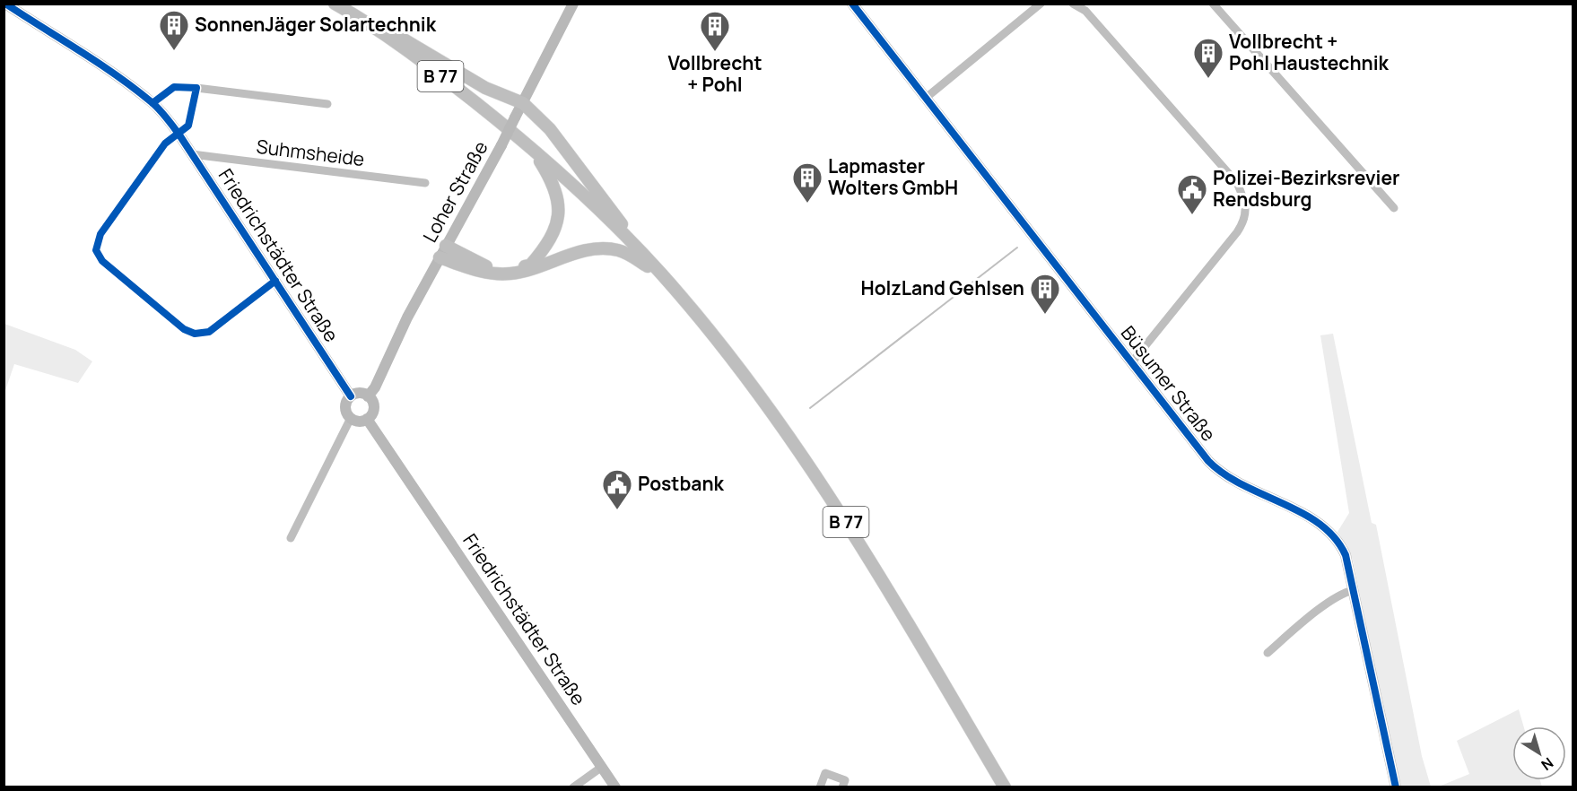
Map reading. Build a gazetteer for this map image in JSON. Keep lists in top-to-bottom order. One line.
{"streets":{"main road":["B 77"],"street":["Suhmsheide","Loher Straße","Friedrichstädter Straße","Büsumer Straße"]},"crossings":[["Suhmsheide","Friedrichstädter Straße"],["Loher Straße","Friedrichstädter Straße"]],"places":{"building":["SonnenJäger Solartechnik","Vollbrecht + Pohl","Vollbrecht + Pohl Haustechnik","Lapmaster Wolters GmbH","HolzLand Gehlsen"],"public building":["Polizei-Bezirksrevier Rendsburg","Postbank"]},"north":"bottom right"}
